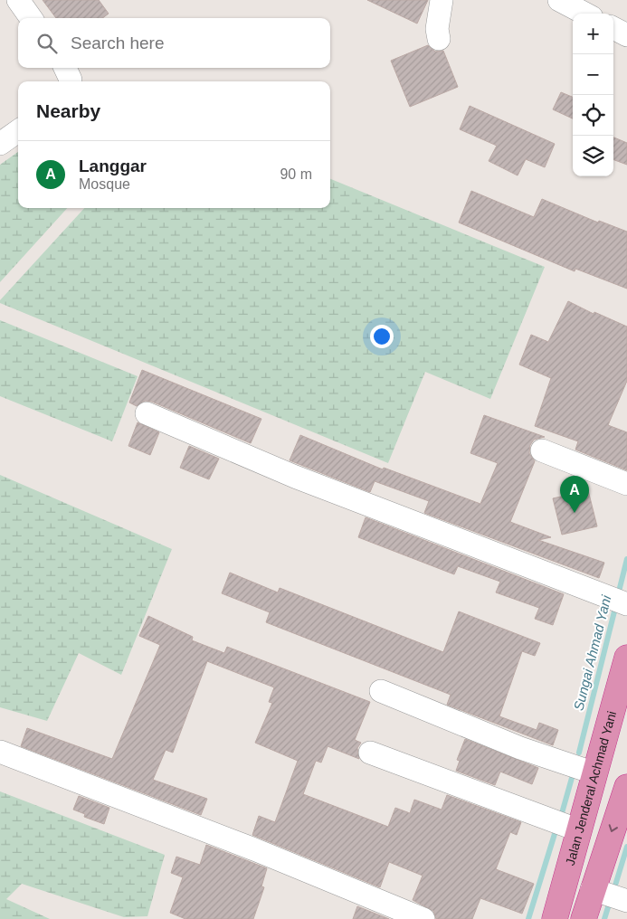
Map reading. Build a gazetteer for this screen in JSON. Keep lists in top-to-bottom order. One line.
{"streets":{"highway":["Jalan Jenderal Achmad Yani"]},"water":["Sungai Ahmad Yani"],"page":{"map_buttons":["+","−"],"search":"Search here","heading":"Nearby","list":[{"mark":"A","name":"Langgar","note":"Mosque","value":"90 m"}],"pins":"A"}}
